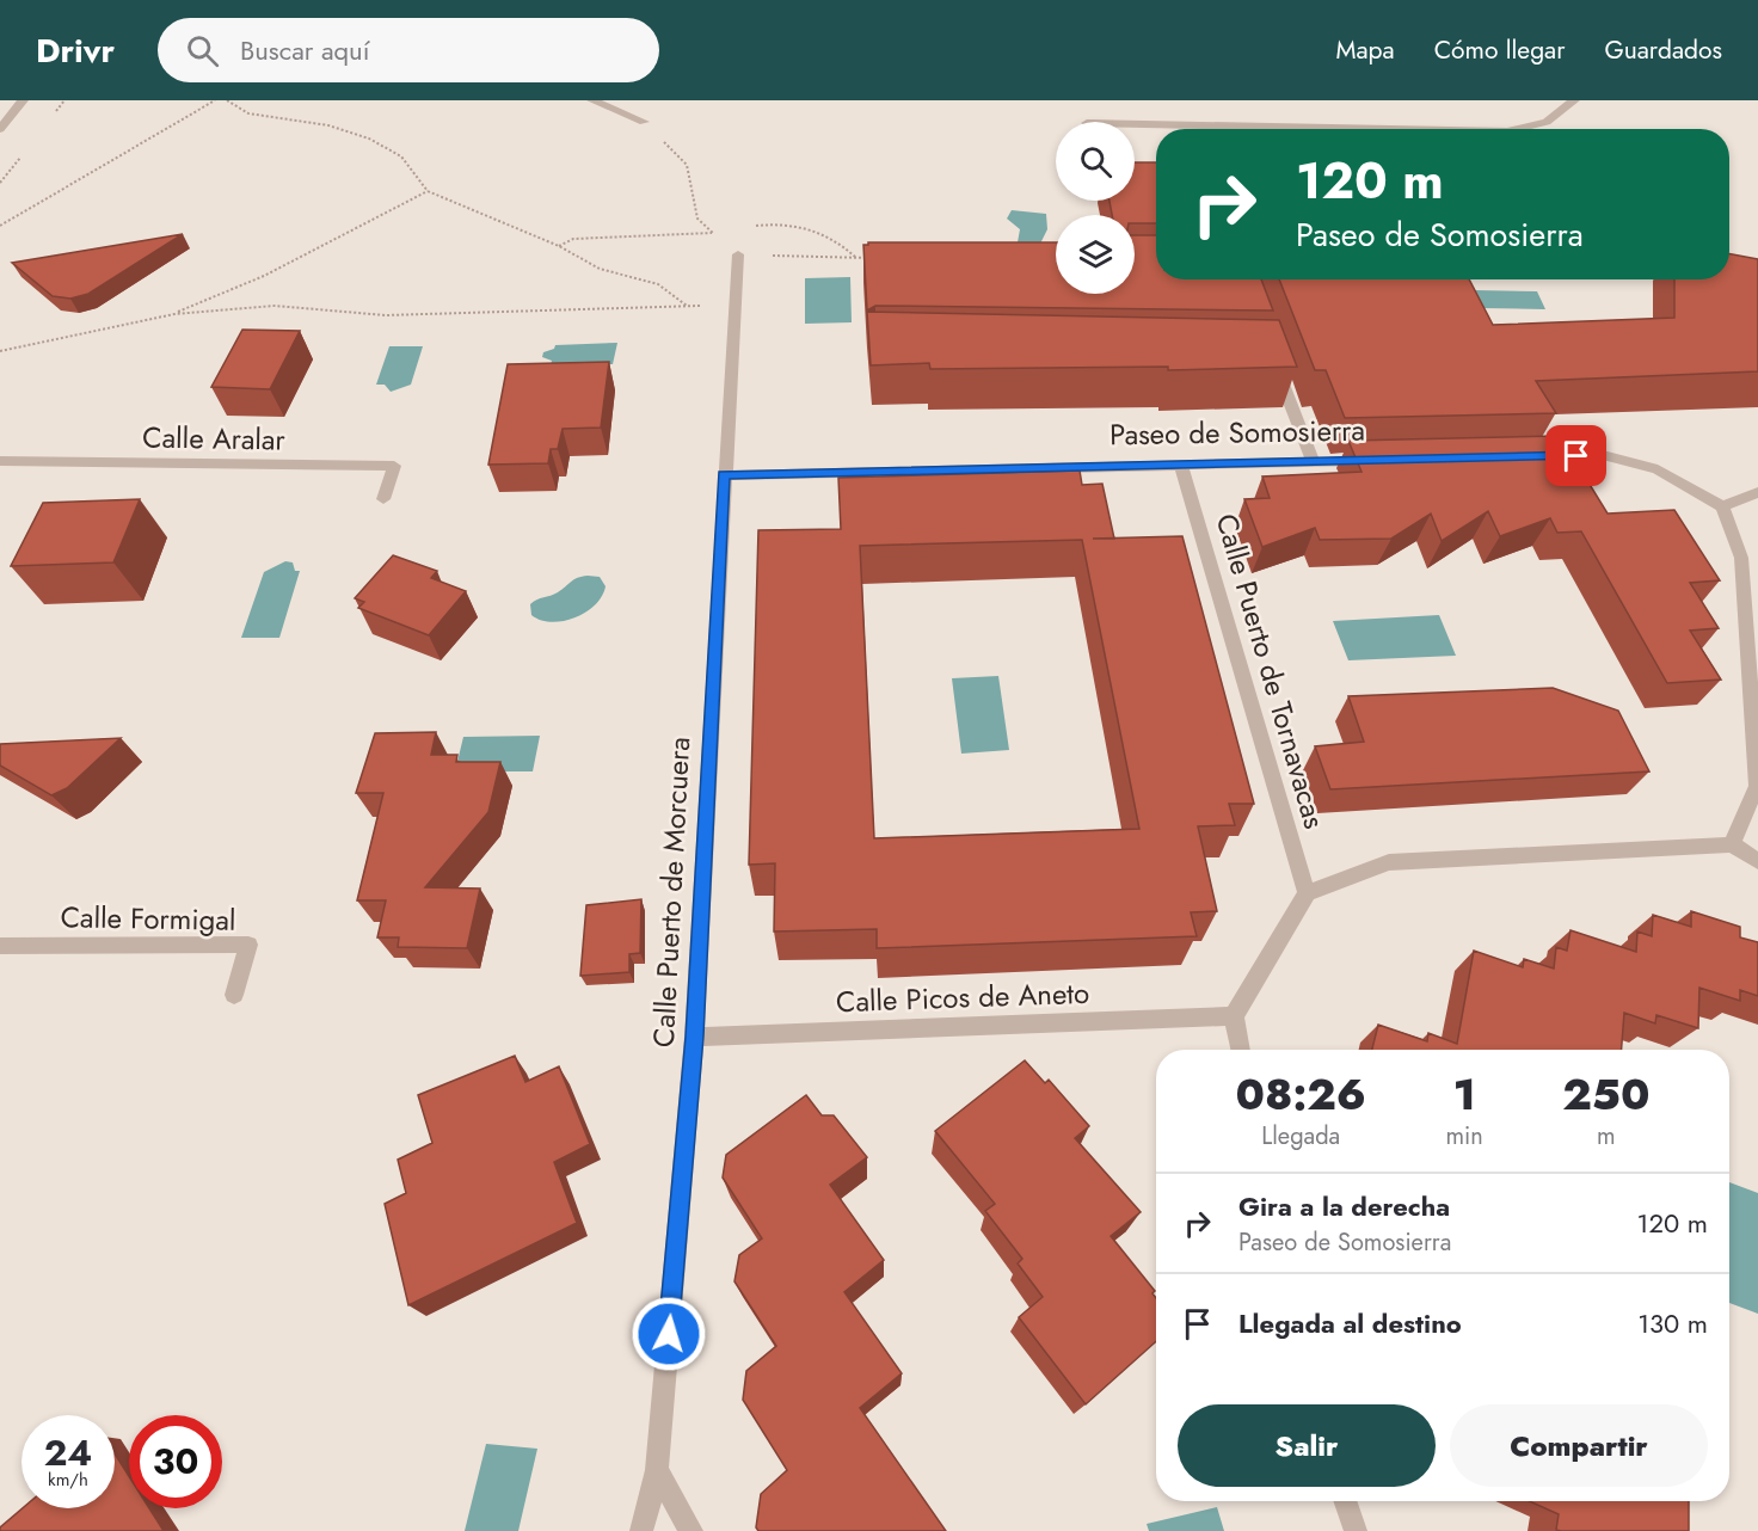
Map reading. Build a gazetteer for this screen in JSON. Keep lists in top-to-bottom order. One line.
{"streets":{"street":["Paseo de Somosierra","Calle Aralar","Calle Puerto de Tornavacas","Calle Puerto de Morcuera","Calle Formigal","Calle Picos de Aneto"]},"crossings":[["Paseo de Somosierra","Calle Puerto de Tornavacas"],["Paseo de Somosierra","Calle Puerto de Morcuera"],["Calle Puerto de Morcuera","Calle Picos de Aneto"]],"page":{"header":"Drivr","search":"Buscar aquí","nav":["Mapa","Cómo llegar","Guardados"],"turn":["120 m","Paseo de Somosierra"],"eta":["08:26","Llegada","1","min","250","m"],"list":[{"name":"Gira a la derecha","note":"Paseo de Somosierra","value":"120 m"},{"name":"Llegada al destino","value":"130 m"}],"buttons":["Salir","Compartir"],"speed":"24 km/h","limit":"30"}}
